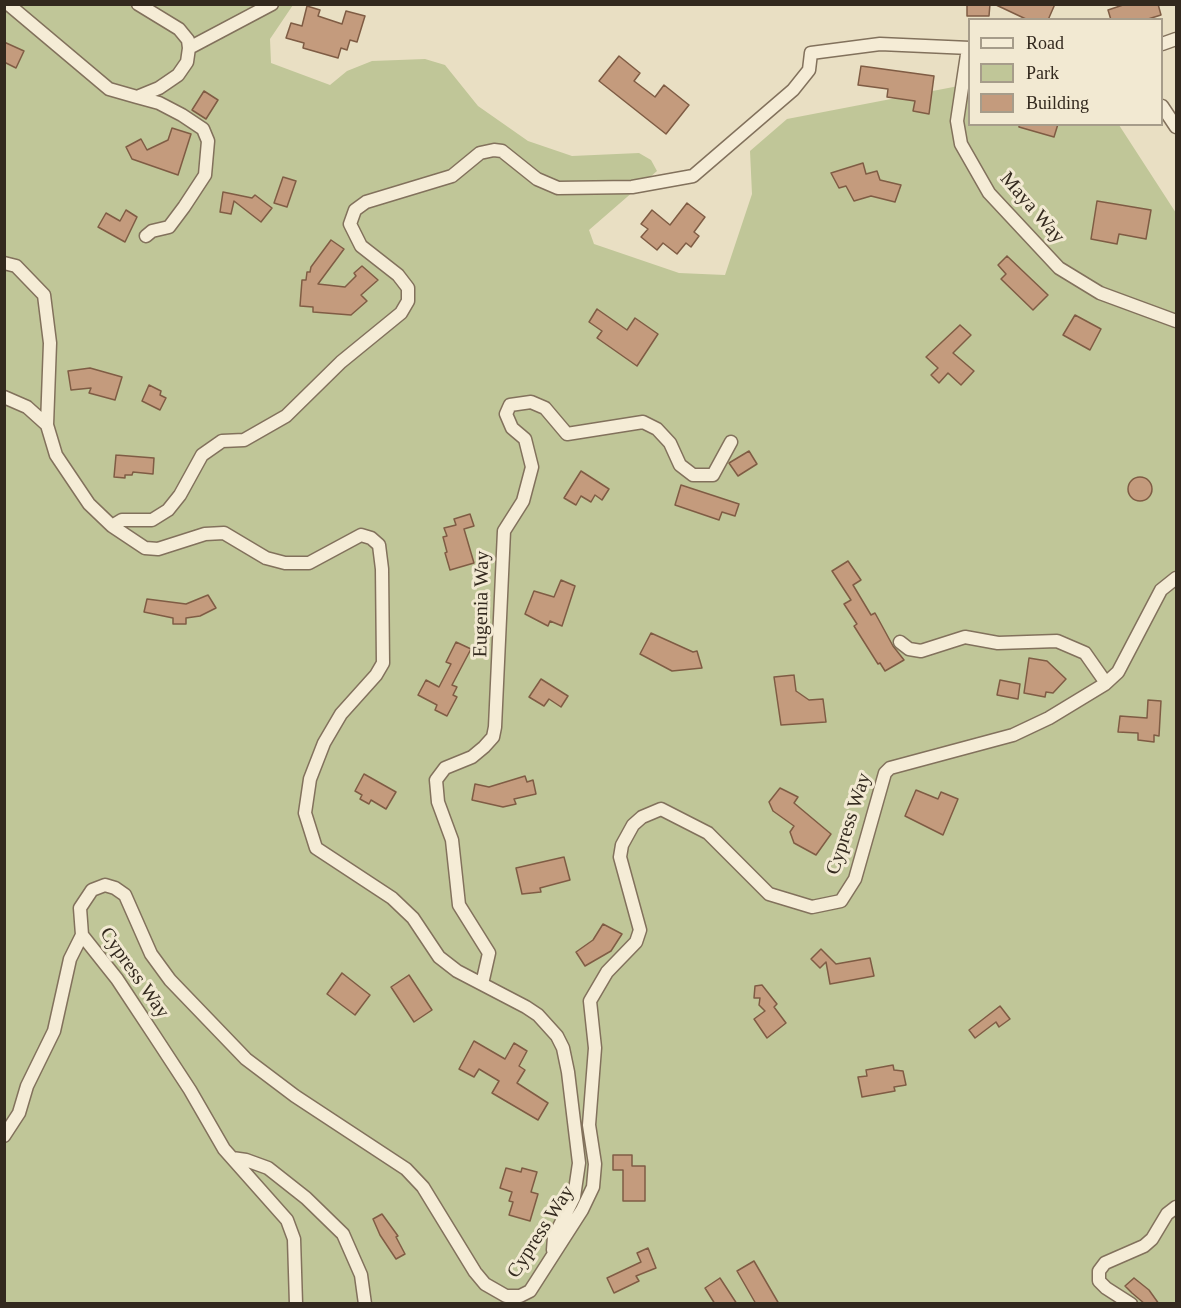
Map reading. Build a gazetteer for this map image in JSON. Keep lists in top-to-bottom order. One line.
{"streets":{"street":["Maya Way","Eugenia Way","Cypress Way"]},"legend":["Road","Park","Building"]}
